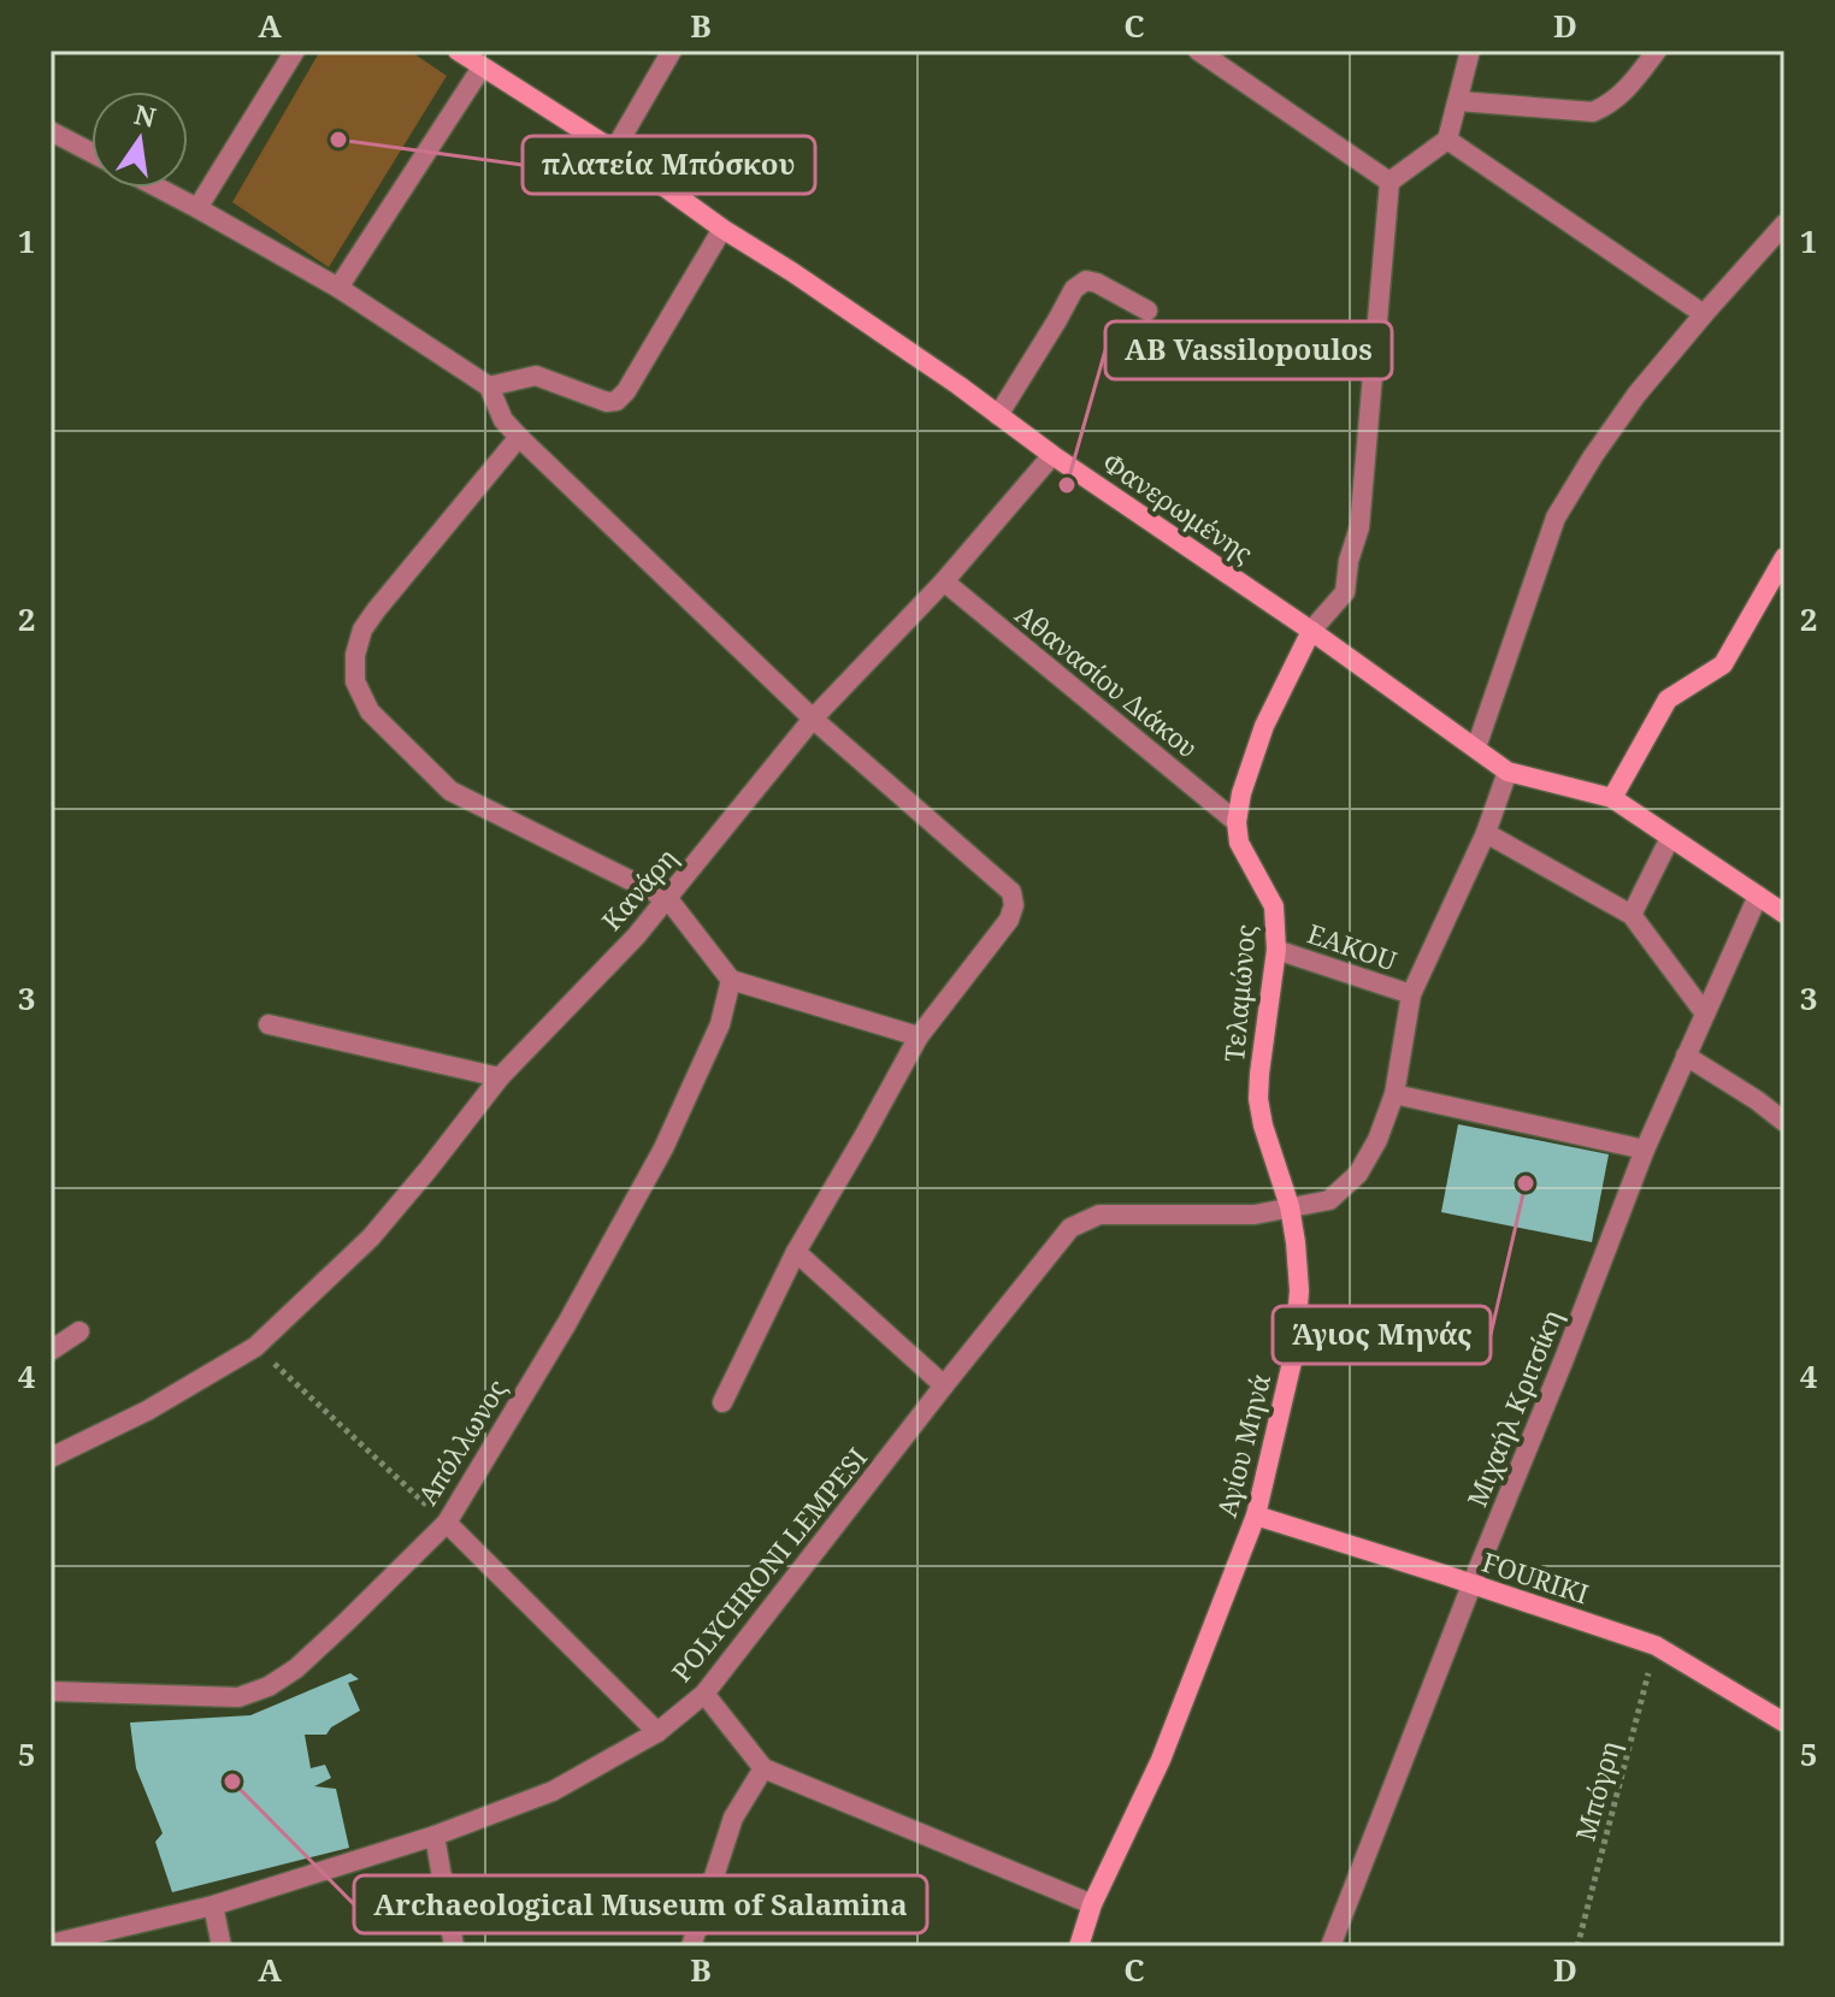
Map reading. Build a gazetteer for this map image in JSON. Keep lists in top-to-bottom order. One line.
{"streets":{"main road":["Φανερωμένης","Τελαμώνος","Αγίου Μηνά","FOURIKI"],"street":["Αθανασίου Διάκου","Κανάρη","EAKOU","Μιχαήλ Κριτσίκη","Απόλλωνος","POLYCHRONI LEMPESI"],"path":["Μπόγρη"]},"crossings":[["Φανερωμένης","Κανάρη"],["Φανερωμένης","Μιχαήλ Κριτσίκη"],["Αθανασίου Διάκου","Κανάρη"],["Αθανασίου Διάκου","Τελαμώνος"],["EAKOU","Τελαμώνος"],["Τελαμώνος","Αγίου Μηνά"],["Τελαμώνος","POLYCHRONI LEMPESI"],["Μιχαήλ Κριτσίκη","FOURIKI"],["Αγίου Μηνά","POLYCHRONI LEMPESI"],["Αγίου Μηνά","FOURIKI"],["FOURIKI","Μπόγρη"]],"places":["πλατεία Μπόσκου","AB Vassilopoulos","Άγιος Μηνάς","Archaeological Museum of Salamina"],"north":"top","grid":{"columns":["A","B","C","D"],"rows":["1","2","3","4","5"]}}
